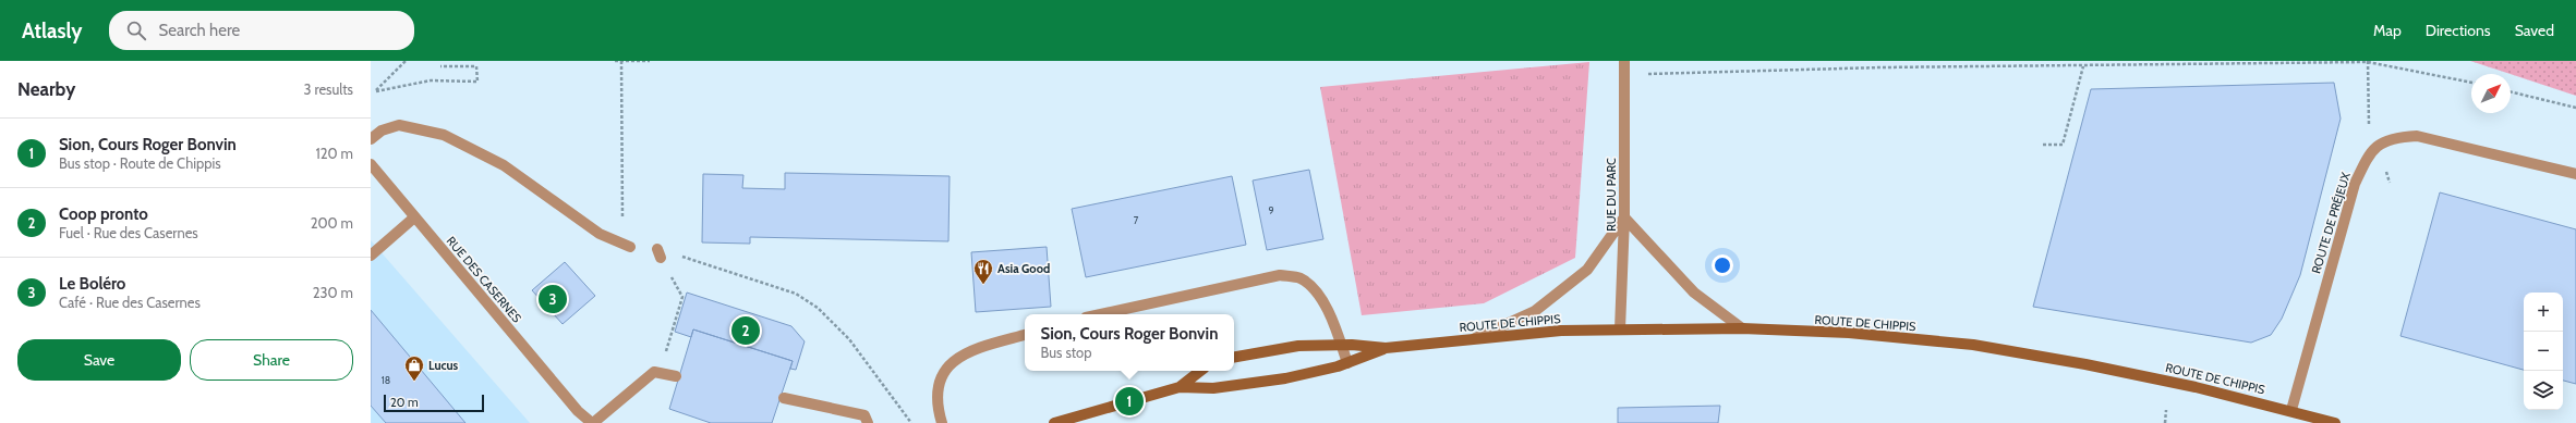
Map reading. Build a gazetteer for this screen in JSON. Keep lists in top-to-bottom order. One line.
{"streets":{"street":["RUE DU PARC","ROUTE DE PRÉJEUX","RUE DES CASERNES","ROUTE DE CHIPPIS"]},"crossings":[["RUE DU PARC","ROUTE DE CHIPPIS"],["ROUTE DE PRÉJEUX","ROUTE DE CHIPPIS"]],"places":{"restaurant":["Asia Good"],"shop":["Lucus"]},"house_numbers":["9","7","18"],"scale_bar":"20 m","north":"top right","page":{"header":"Atlasly","search":"Search here","nav":["Map","Directions","Saved"],"heading":["Nearby","3 results"],"list":[{"mark":"1","name":"Sion, Cours Roger Bonvin","note":"Bus stop · Route de Chippis","value":"120 m"},{"mark":"2","name":"Coop pronto","note":"Fuel · Rue des Casernes","value":"200 m"},{"mark":"3","name":"Le Boléro","note":"Café · Rue des Casernes","value":"230 m"}],"pins":["3","2","1"],"map_buttons":["+","−"],"popup":["Sion, Cours Roger Bonvin","Bus stop"],"buttons":["Save","Share"],"scale":"20 m"}}
